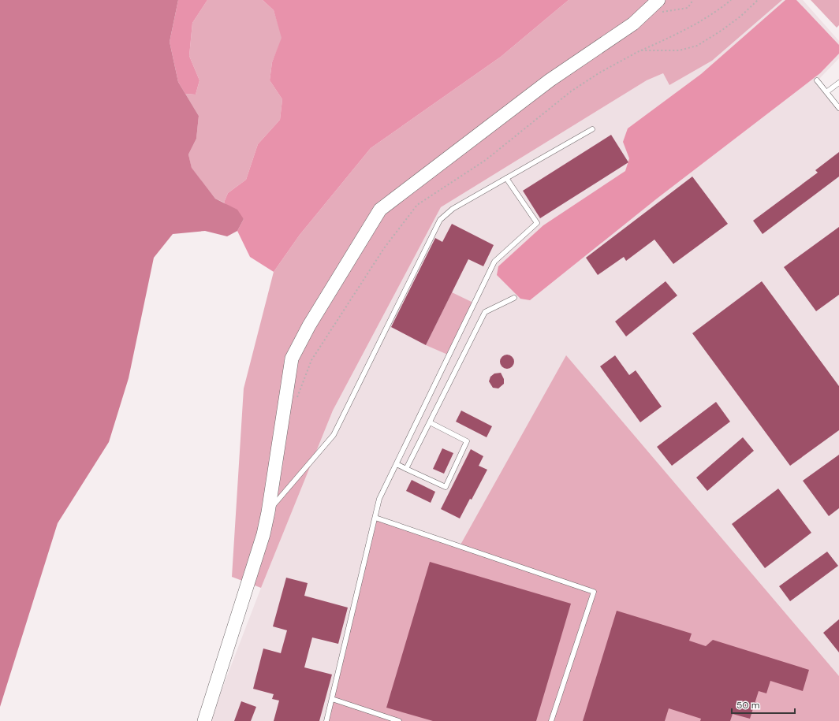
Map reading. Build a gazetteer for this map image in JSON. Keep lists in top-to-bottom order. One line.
{"scale_bar":"50 m"}
